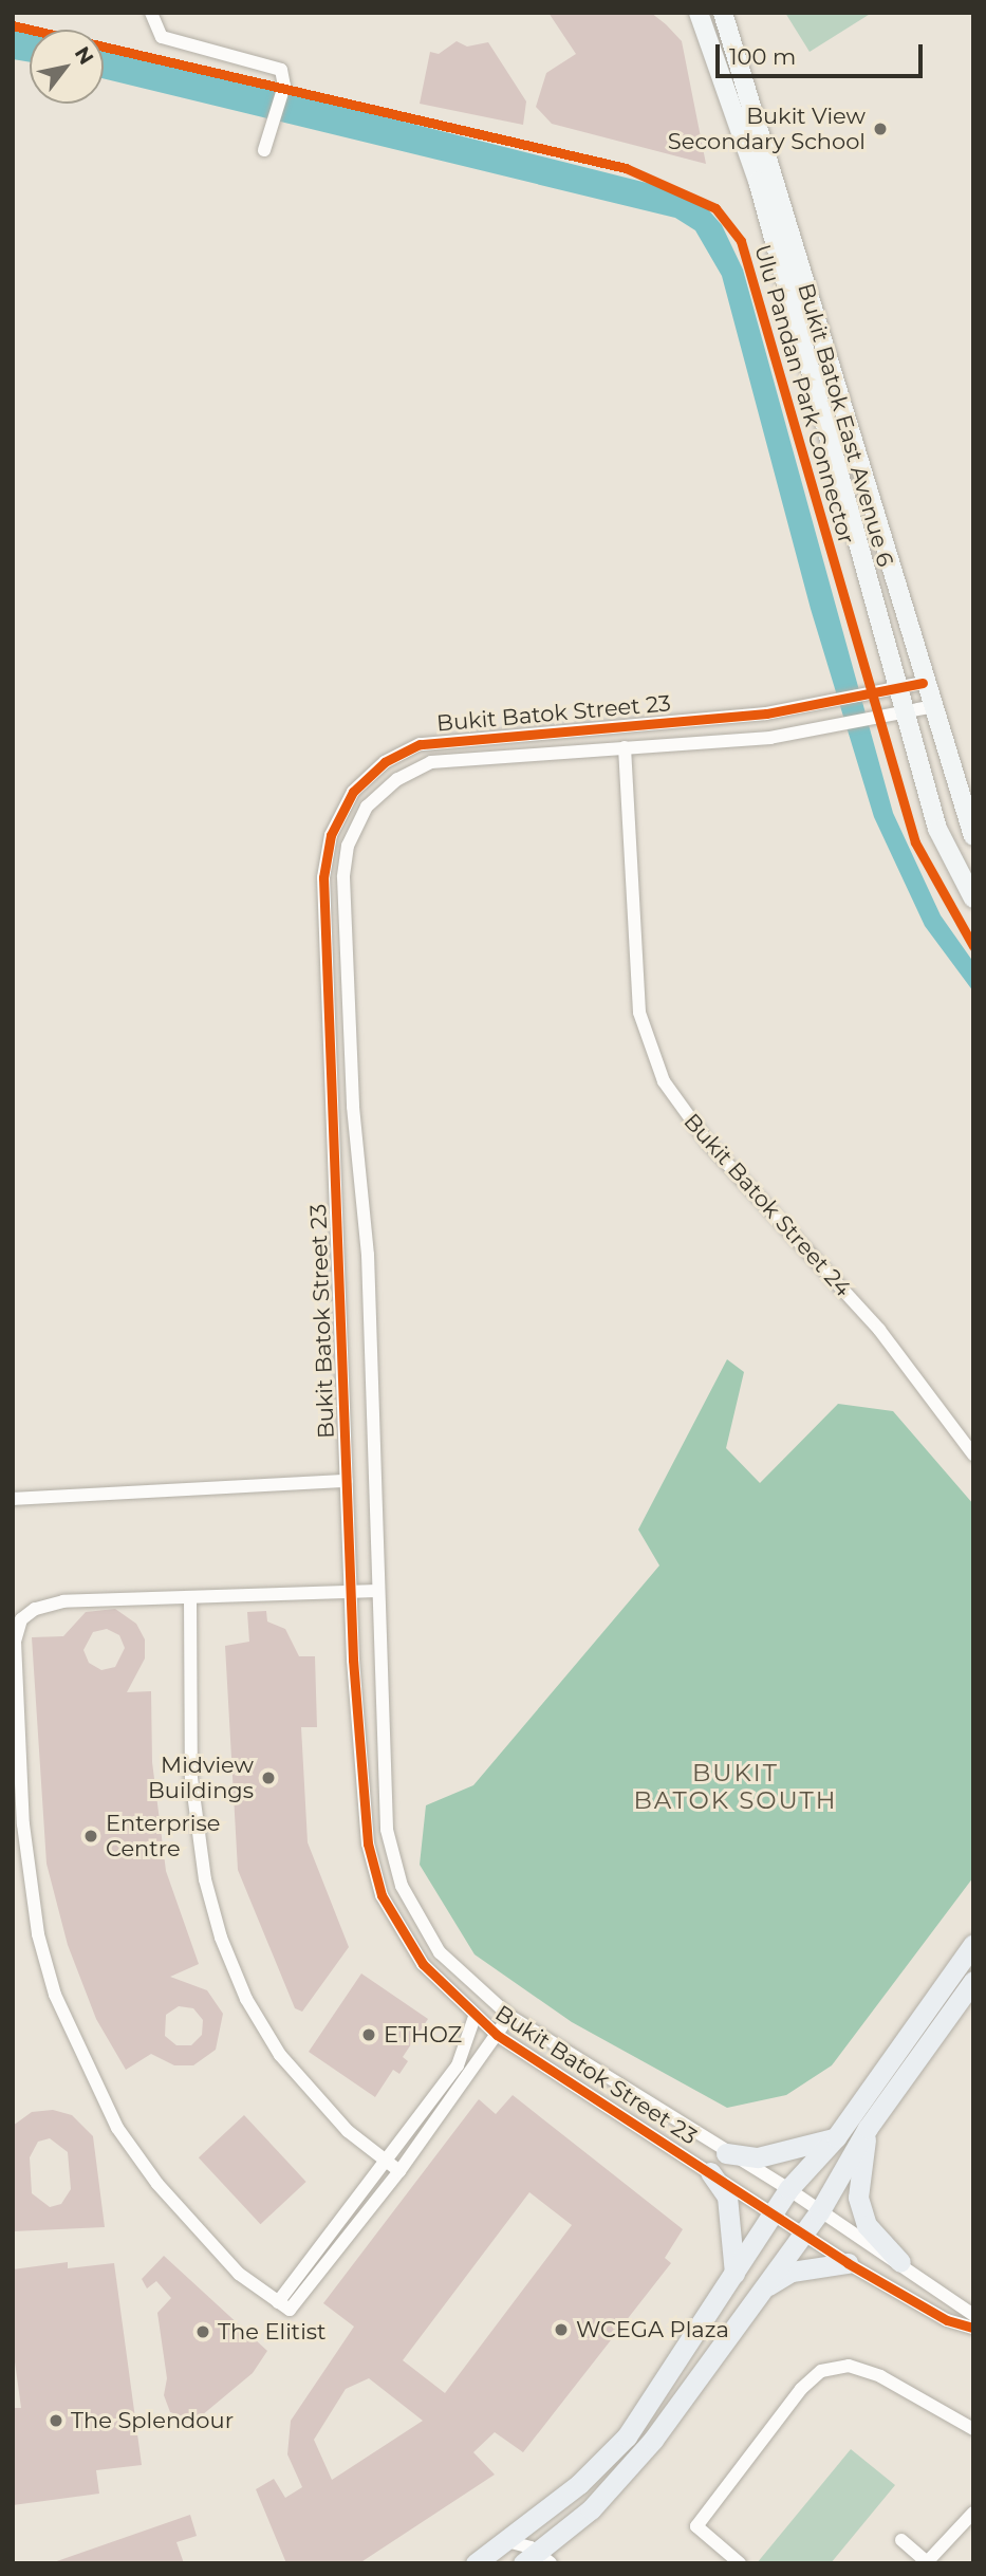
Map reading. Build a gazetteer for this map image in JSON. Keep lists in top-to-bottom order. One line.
{"streets":{"main road":["Bukit Batok East Avenue 6"],"street":["Bukit Batok Street 23","Bukit Batok Street 24"],"cycle path":["Ulu Pandan Park Connector"]},"crossings":[["Bukit Batok East Avenue 6","Bukit Batok Street 23"],["Bukit Batok Street 23","Bukit Batok Street 24"]],"districts":["BUKIT BATOK SOUTH"],"places":["Bukit View Secondary School","Midview Buildings","Enterprise Centre","ETHOZ","WCEGA Plaza","The Elitist","The Splendour"],"scale_bar":"100 m","north":"top right"}
